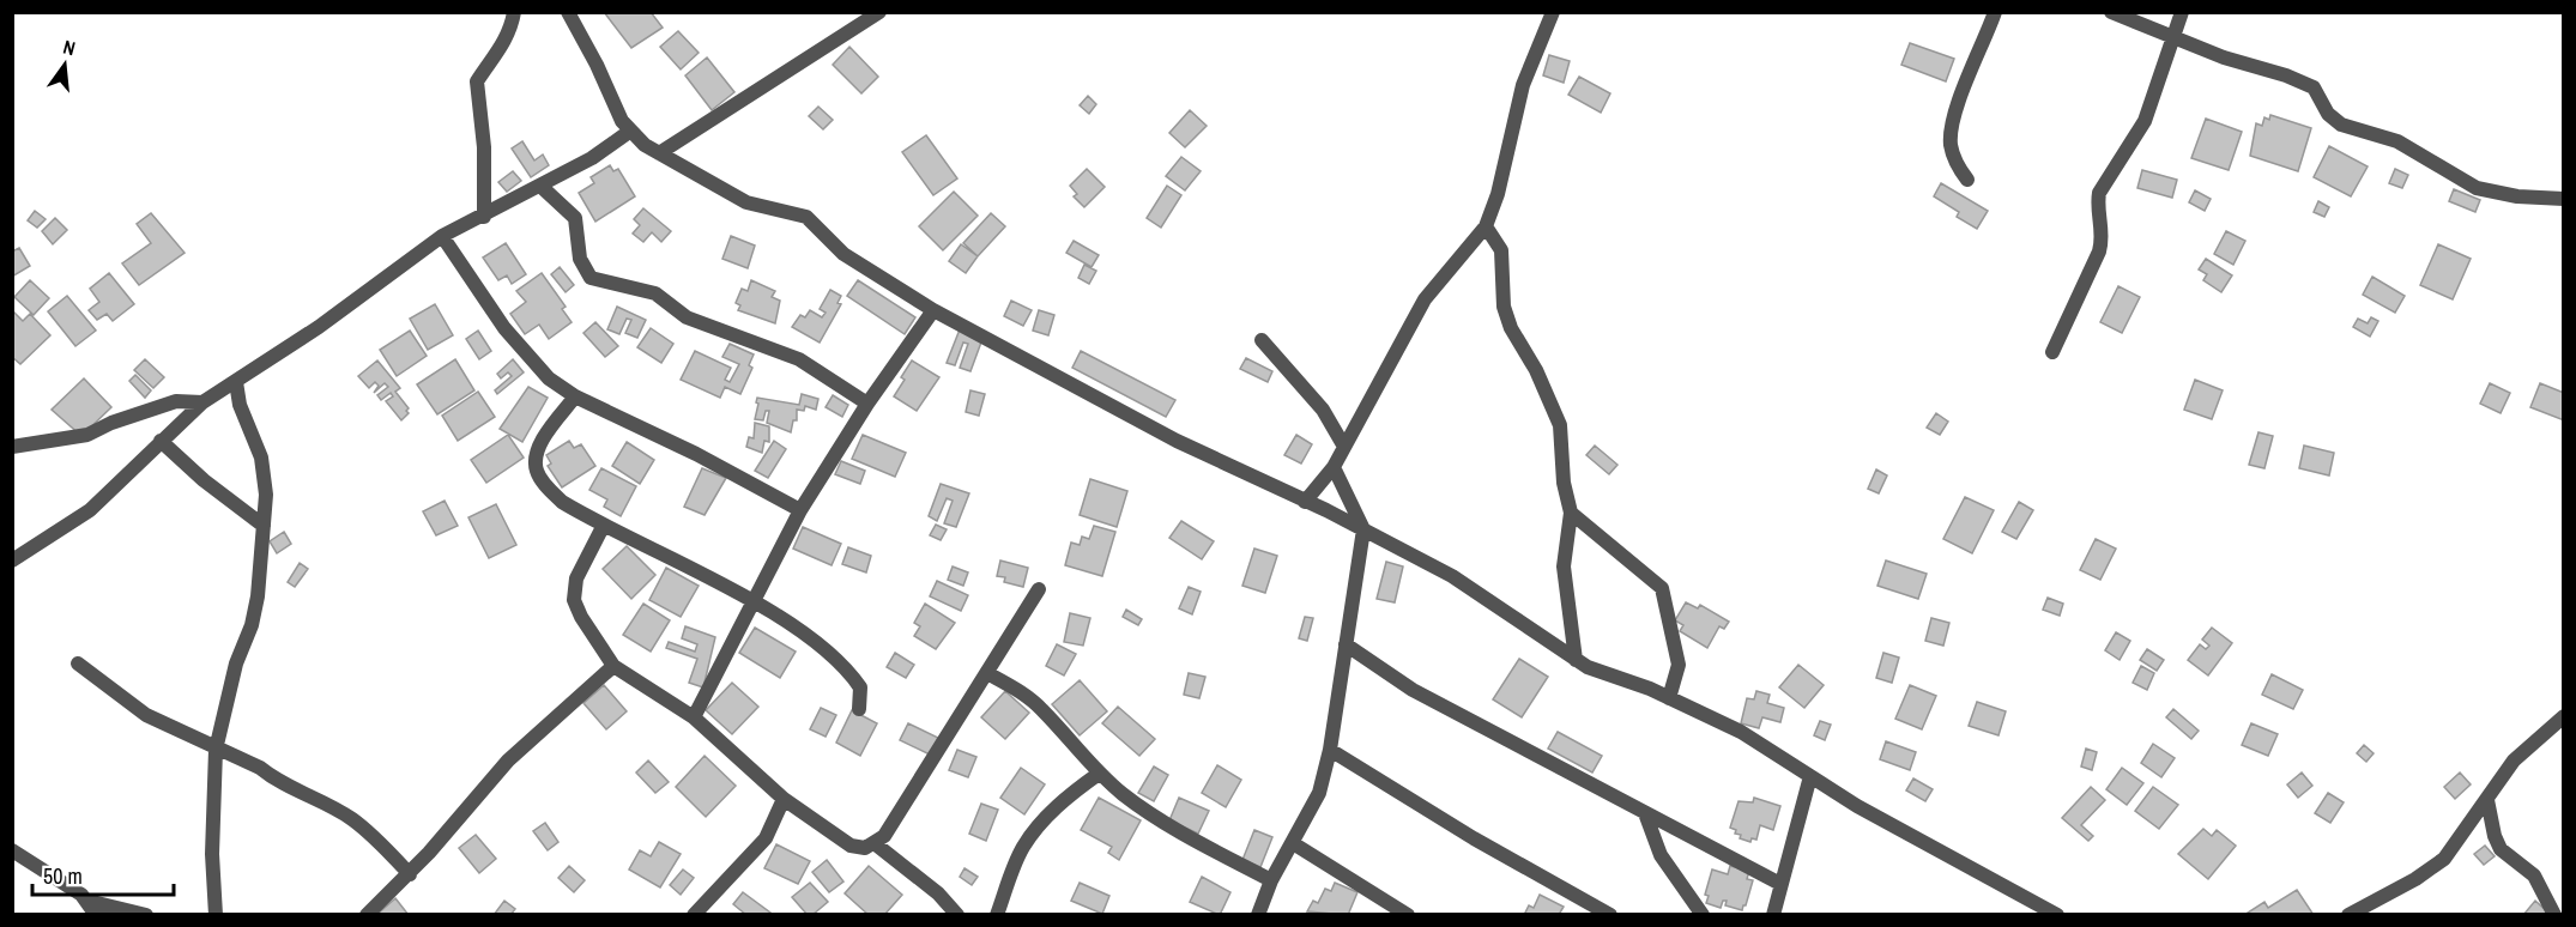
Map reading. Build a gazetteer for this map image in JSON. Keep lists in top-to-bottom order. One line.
{"scale_bar":"50 m","north":"top"}
